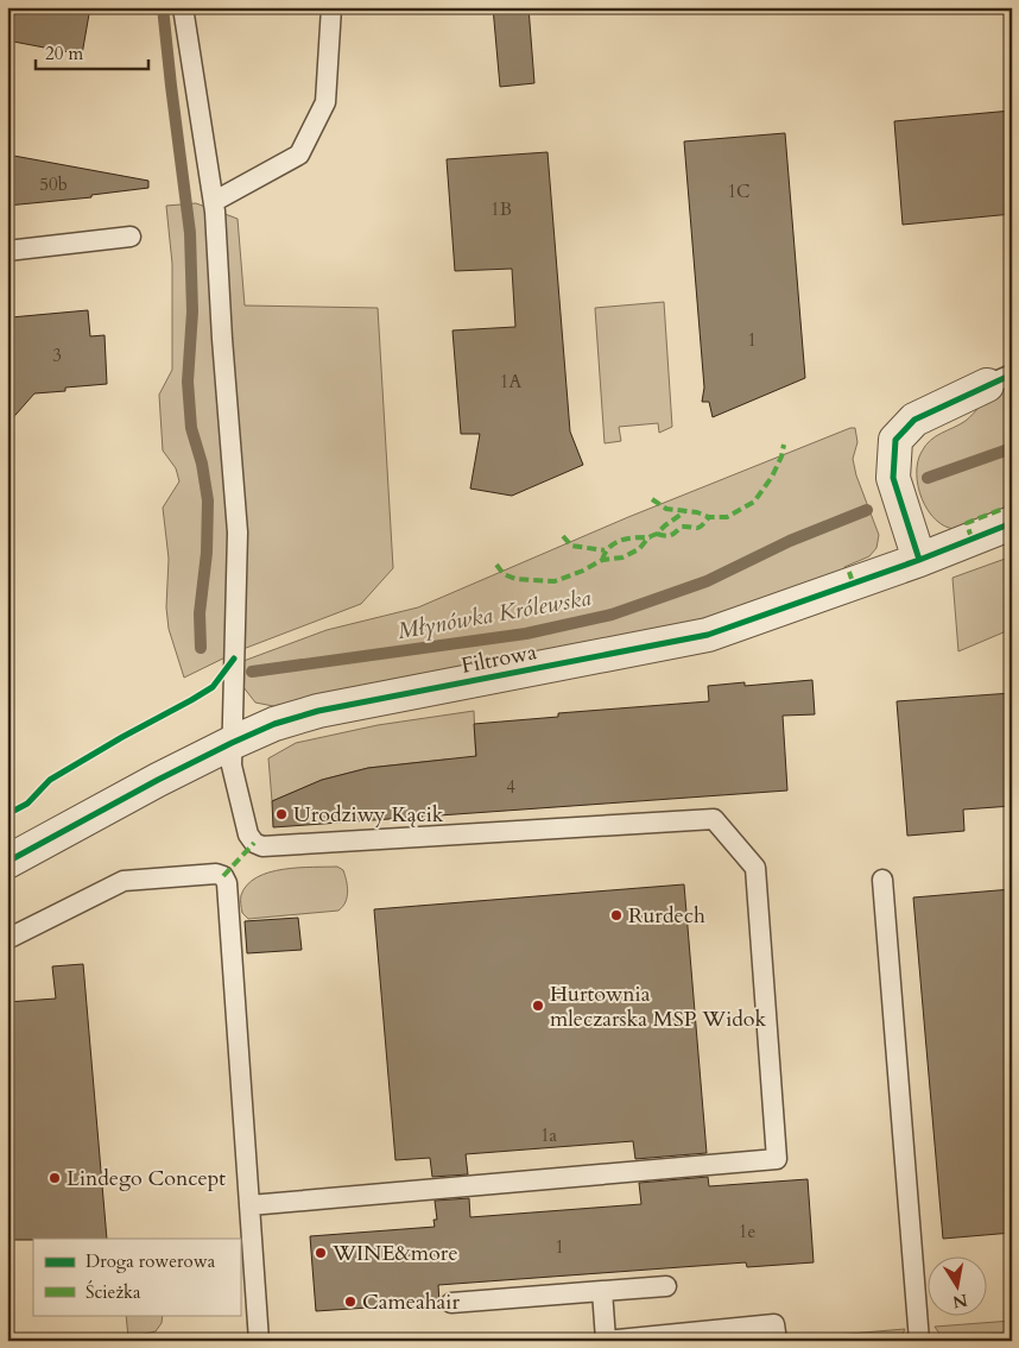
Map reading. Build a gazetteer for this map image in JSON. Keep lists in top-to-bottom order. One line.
{"streets":{"street":["Filtrowa"]},"water":["Młynówka Królewska"],"places":["Urodziwy Kącik","Rurdech","Hurtownia mleczarska MSP Widok","Lindego Concept","WINE&more","Cameahair"],"house_numbers":["50b","1C","1B","1","3","1A","4","1a","1e","1"],"legend":["Droga rowerowa","Ścieżka"],"scale_bar":"20 m","north":"bottom"}
